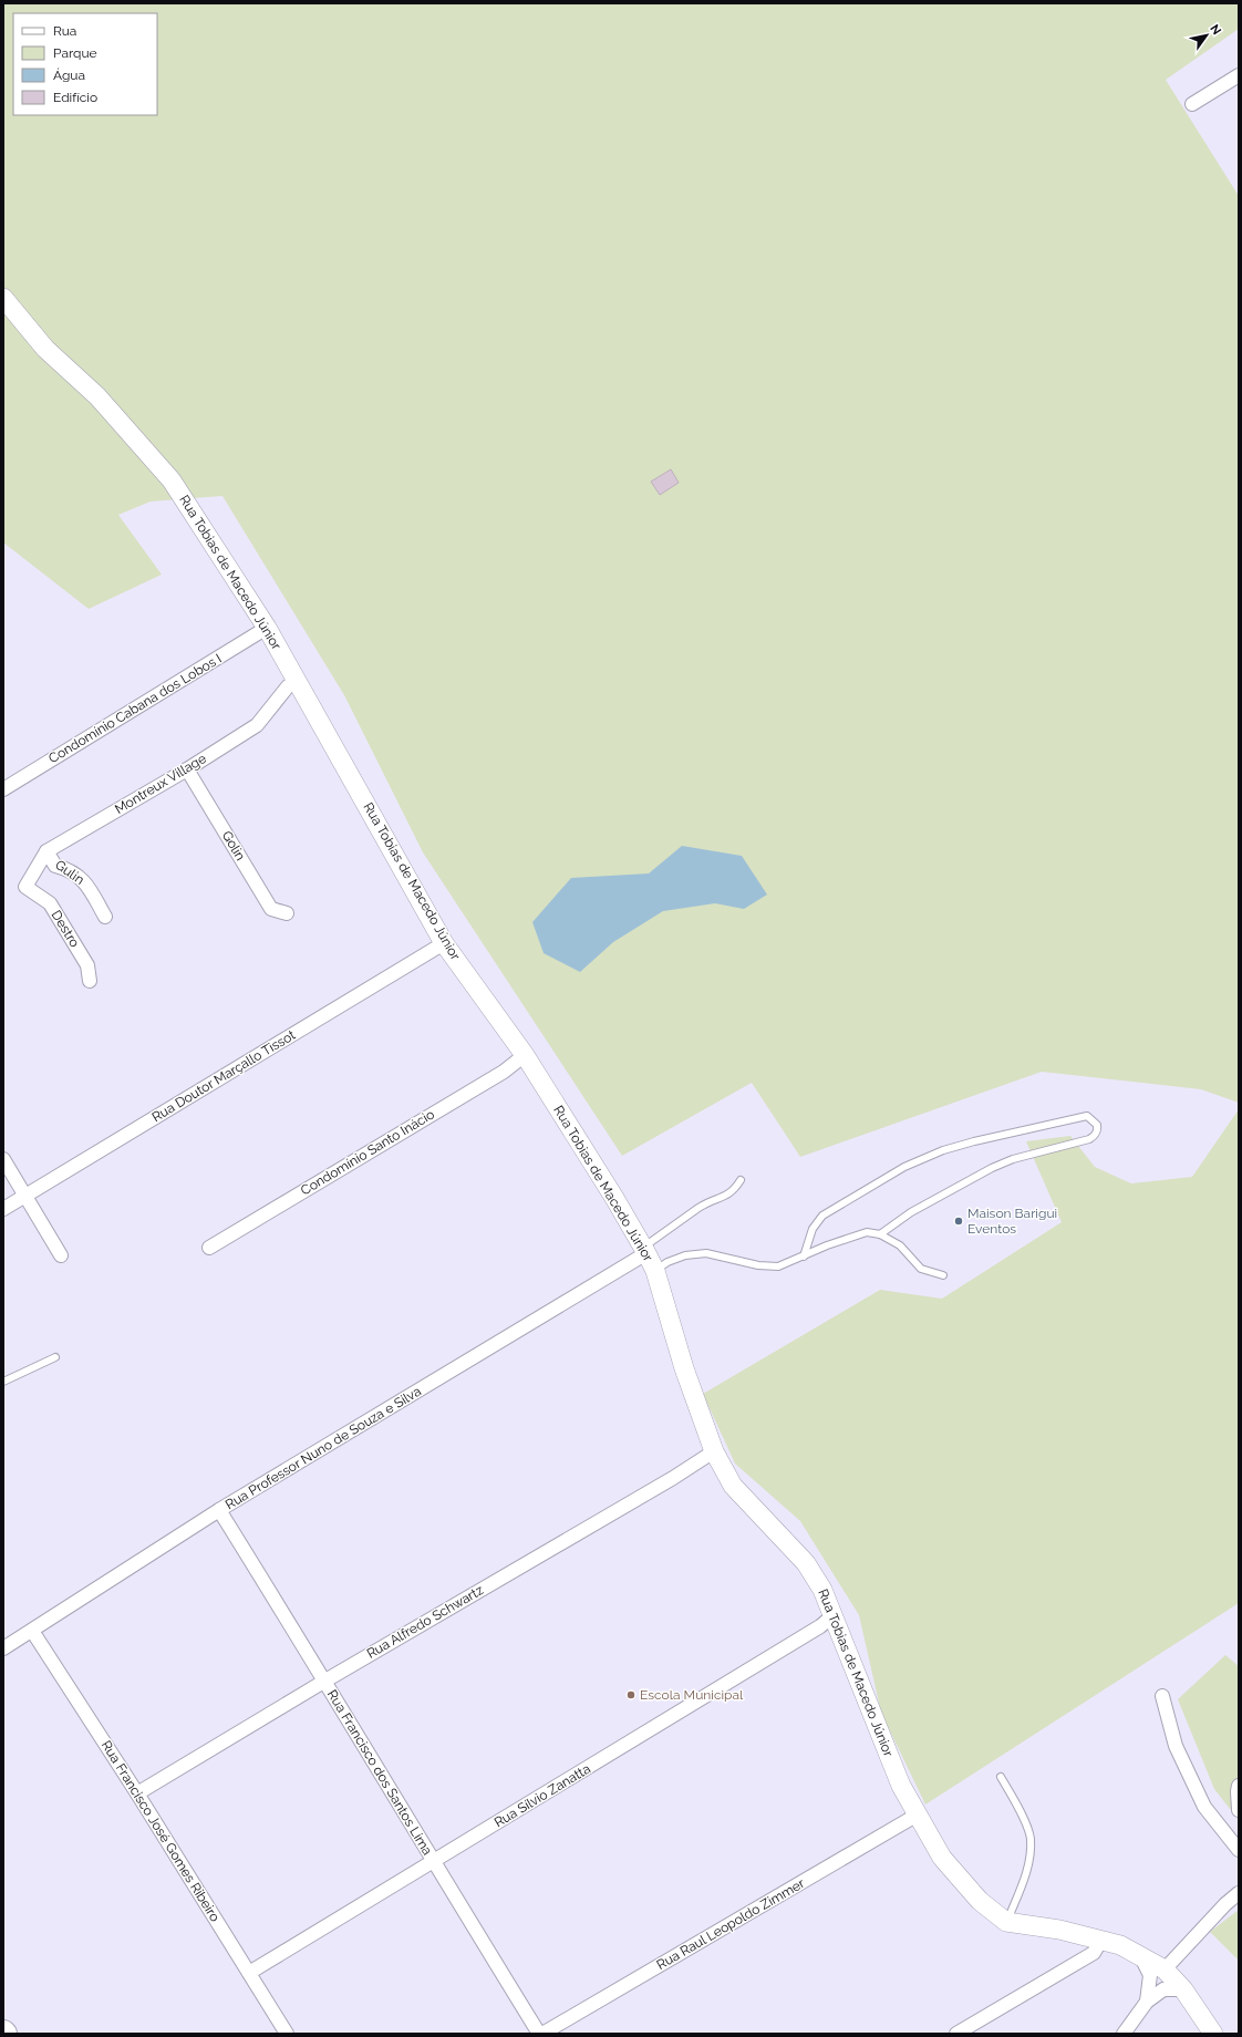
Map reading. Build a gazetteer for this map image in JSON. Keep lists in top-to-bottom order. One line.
{"streets":{"street":["Rua Tobias de Macedo Júnior","Condomínio Cabana dos Lobos I","Montreux Village","Golin","Gulin","Destro","Rua Doutor Marçallo Tissot","Condomínio Santo Inácio","Rua Professor Nuno de Souza e Silva","Rua Alfredo Schwartz","Rua Francisco dos Santos Lima","Rua Sílvio Zanatta","Rua Francisco José Gomes Ribeiro","Rua Raul Leopoldo Zimmer"]},"crossings":[["Rua Tobias de Macedo Júnior","Condomínio Cabana dos Lobos I"],["Rua Tobias de Macedo Júnior","Montreux Village"],["Rua Tobias de Macedo Júnior","Rua Doutor Marçallo Tissot"],["Rua Tobias de Macedo Júnior","Condomínio Santo Inácio"],["Rua Tobias de Macedo Júnior","Rua Professor Nuno de Souza e Silva"],["Rua Tobias de Macedo Júnior","Rua Alfredo Schwartz"],["Rua Tobias de Macedo Júnior","Rua Sílvio Zanatta"],["Rua Tobias de Macedo Júnior","Rua Raul Leopoldo Zimmer"],["Montreux Village","Golin"],["Montreux Village","Gulin"],["Montreux Village","Destro"],["Rua Professor Nuno de Souza e Silva","Rua Francisco dos Santos Lima"],["Rua Professor Nuno de Souza e Silva","Rua Francisco José Gomes Ribeiro"],["Rua Alfredo Schwartz","Rua Francisco dos Santos Lima"],["Rua Alfredo Schwartz","Rua Francisco José Gomes Ribeiro"],["Rua Francisco dos Santos Lima","Rua Sílvio Zanatta"],["Rua Francisco dos Santos Lima","Rua Raul Leopoldo Zimmer"],["Rua Sílvio Zanatta","Rua Francisco José Gomes Ribeiro"]],"places":["Maison Barigui Eventos","Escola Municipal"],"legend":["Rua","Parque","Água","Edifício"],"north":"top right"}
